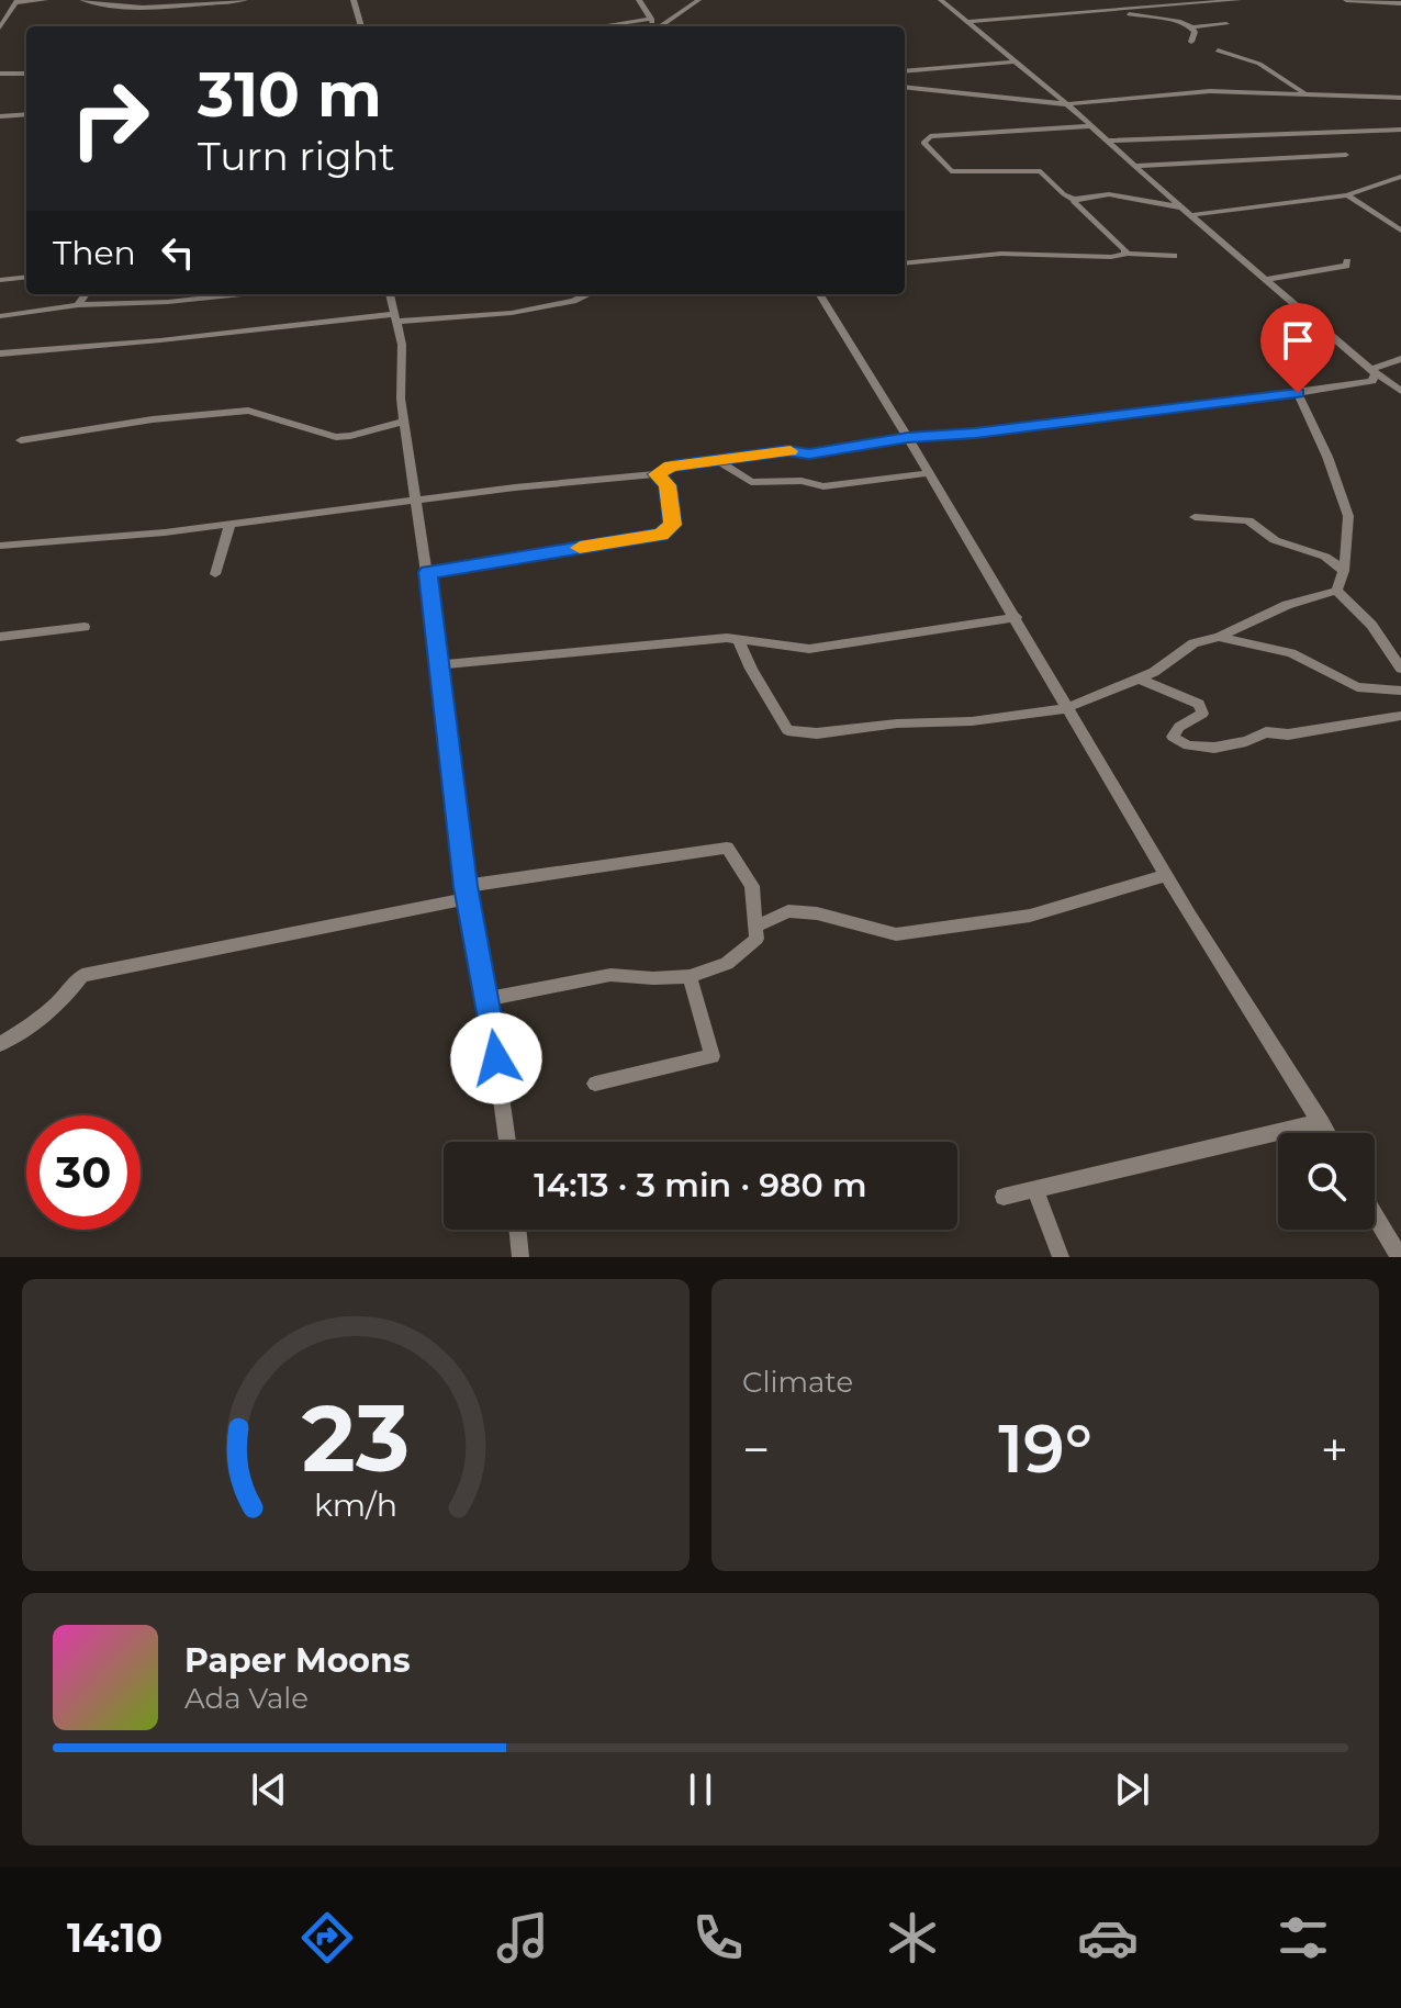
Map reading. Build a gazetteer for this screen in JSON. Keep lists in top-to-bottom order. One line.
{"page":{"turn":["310 m","Turn right"],"then":"Then","limit":"30","trip":"14:13 · 3 min · 980 m","tile":"Climate","heat":["−","19°","+"],"song":["Paper Moons","Ada Vale"],"tabs":"14:10","gauge":["23","km/h"]}}
